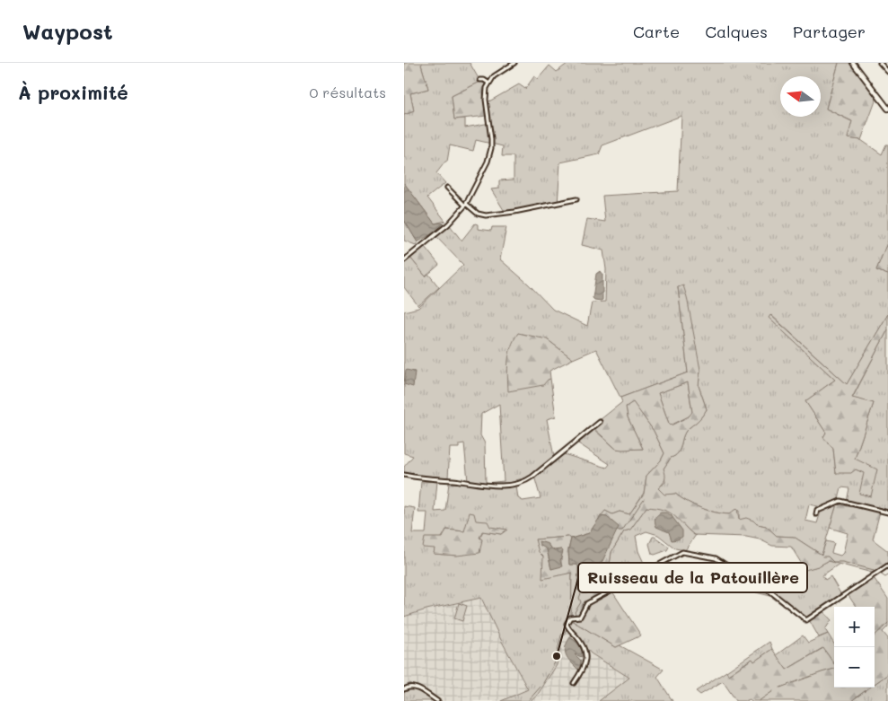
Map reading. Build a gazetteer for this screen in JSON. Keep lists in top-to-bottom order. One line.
{"places":["Ruisseau de la Patouillère"],"north":"left","page":{"header":"Waypost","nav":["Carte","Calques","Partager"],"heading":["À proximité","0 résultats"],"map_buttons":["+","−"]}}
